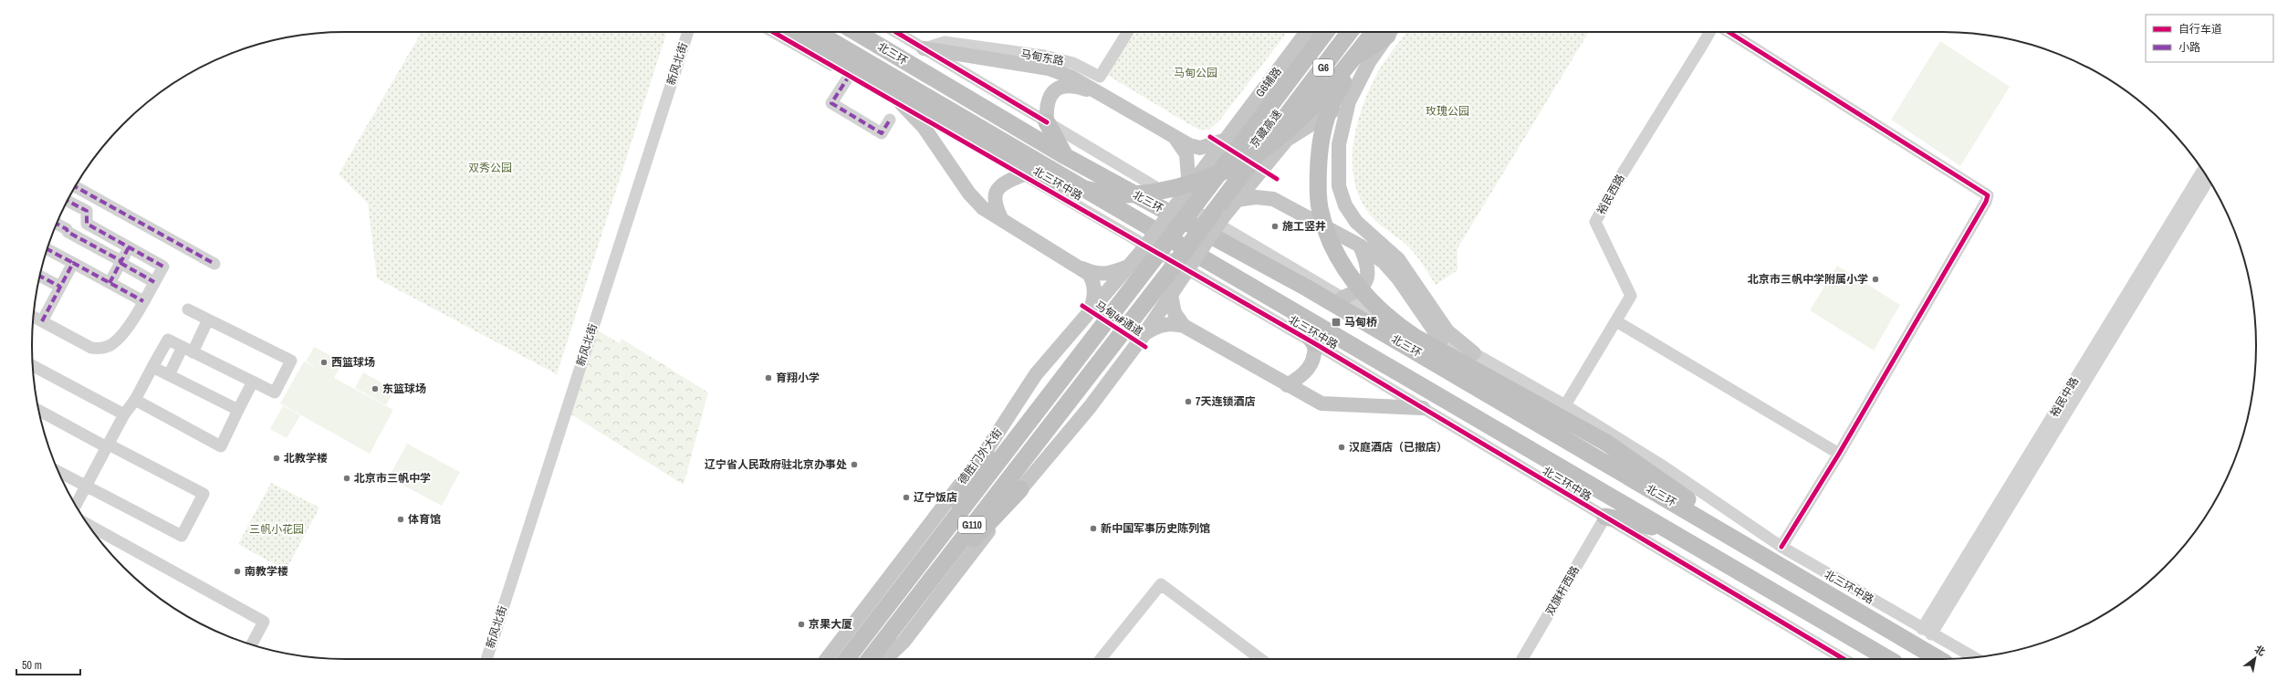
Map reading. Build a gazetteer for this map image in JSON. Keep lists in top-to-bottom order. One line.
{"streets":{"highway":["北三环","G6","京藏高速","德胜门外大街","G110"],"main road":["G6辅路"],"street":["马甸东路","新风北街","北三环中路","裕民西路","裕民中路","双旗杆西路"],"cycle path":["马甸4#通道"]},"crossings":[["北三环","北三环中路"],["马甸东路","北三环中路"],["G6","G6辅路"],["G6","京藏高速"],["G6","德胜门外大街"],["G6","G110"],["G6辅路","京藏高速"],["北三环中路","裕民西路"],["北三环中路","裕民中路"],["北三环中路","双旗杆西路"]],"parks":["马甸公园","玫瑰公园","双秀公园","三帆小花园"],"places":{"other":["施工竖井","北京市三帆中学附属小学","西篮球场","育翔小学","东篮球场","7天连锁酒店","汉庭酒店（已撤店）","北教学楼","辽宁省人民政府驻北京办事处","北京市三帆中学","辽宁饭店","体育馆","新中国军事历史陈列馆","南教学楼","京果大厦"],"transit":["马甸桥"]},"legend":["自行车道","小路"],"scale_bar":"50 m","north":"top right"}
